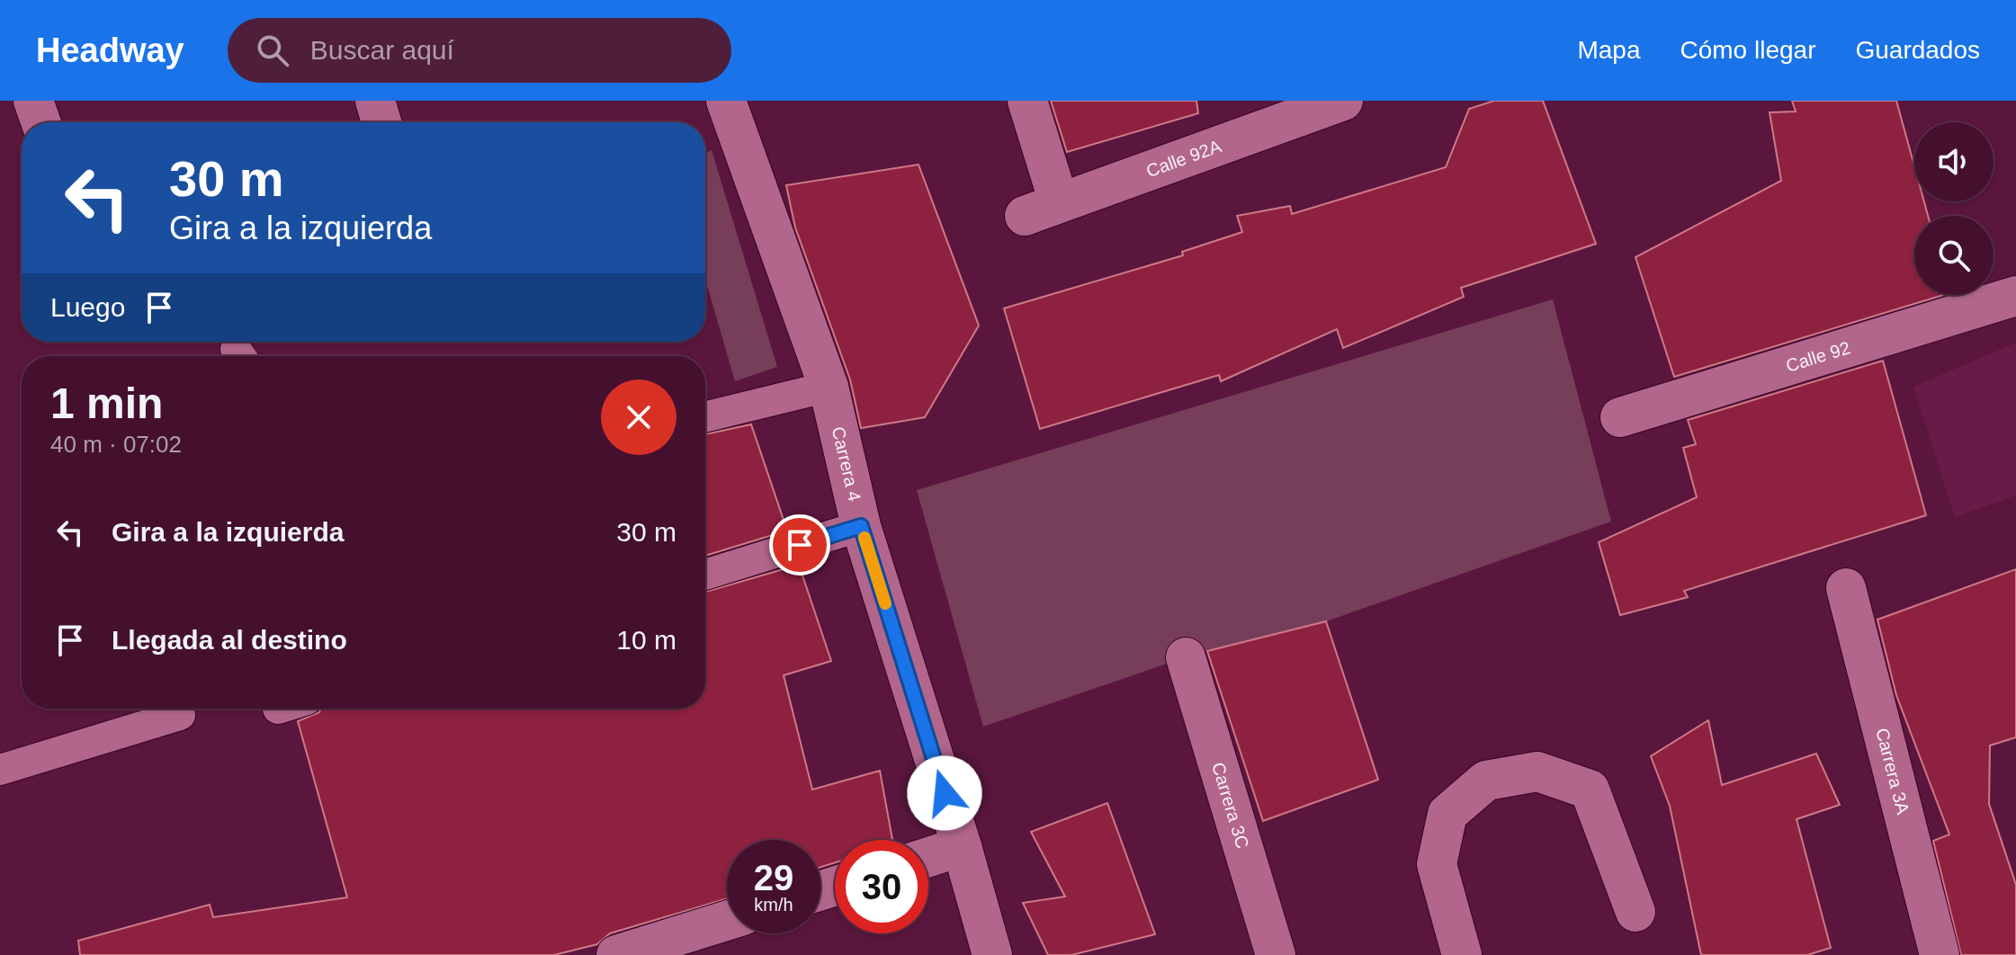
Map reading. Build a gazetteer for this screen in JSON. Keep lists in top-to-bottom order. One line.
{"streets":{"street":["Calle 92A","Calle 92","Carrera 4","Carrera 3A","Carrera 3C"]},"page":{"header":"Headway","search":"Buscar aquí","nav":["Mapa","Cómo llegar","Guardados"],"turn":["30 m","Gira a la izquierda"],"then":"Luego","heading":["1 min","40 m · 07:02"],"list":[{"name":"Gira a la izquierda","value":"30 m"},{"name":"Llegada al destino","value":"10 m"}],"speed":"29 km/h","limit":"30"}}
